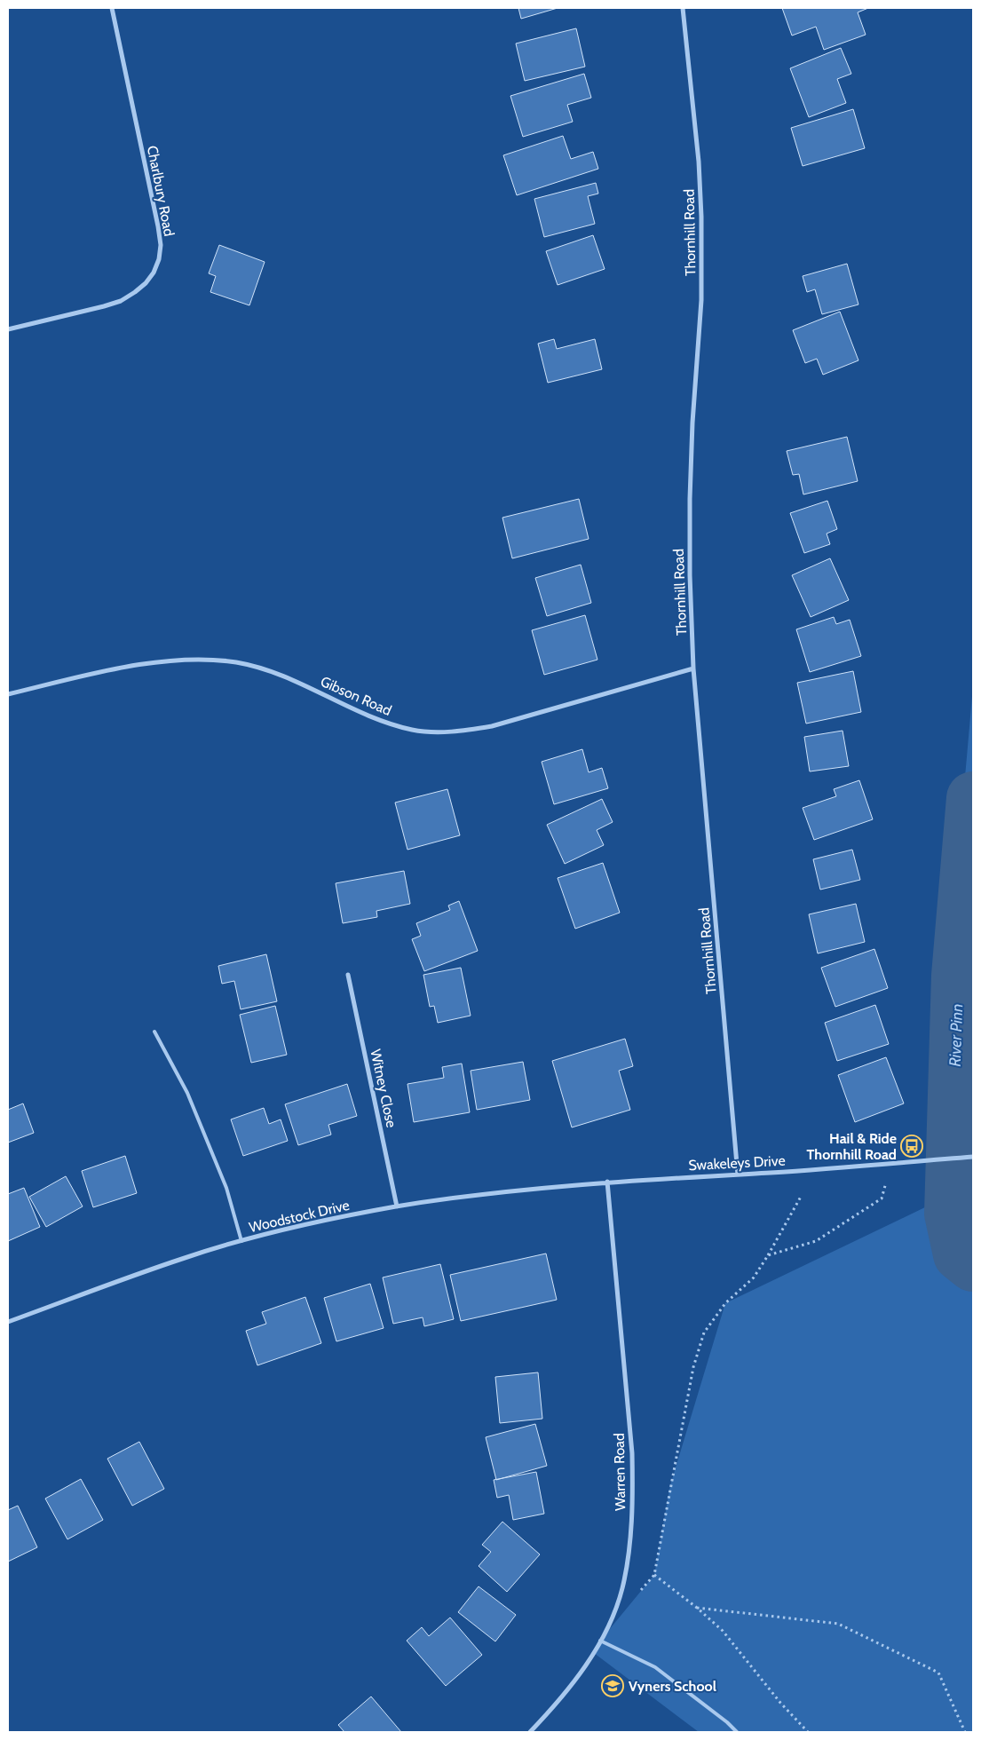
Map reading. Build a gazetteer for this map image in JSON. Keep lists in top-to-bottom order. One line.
{"streets":{"street":["Charlbury Road","Thornhill Road","Gibson Road","Witney Close","Swakeleys Drive","Woodstock Drive","Warren Road"]},"crossings":[["Thornhill Road","Gibson Road"],["Thornhill Road","Swakeleys Drive"],["Witney Close","Woodstock Drive"],["Swakeleys Drive","Woodstock Drive"],["Swakeleys Drive","Warren Road"],["Woodstock Drive","Warren Road"]],"water":["River Pinn"],"places":{"bus stop":["Hail & Ride Thornhill Road"],"school or university":["Vyners School"]}}
